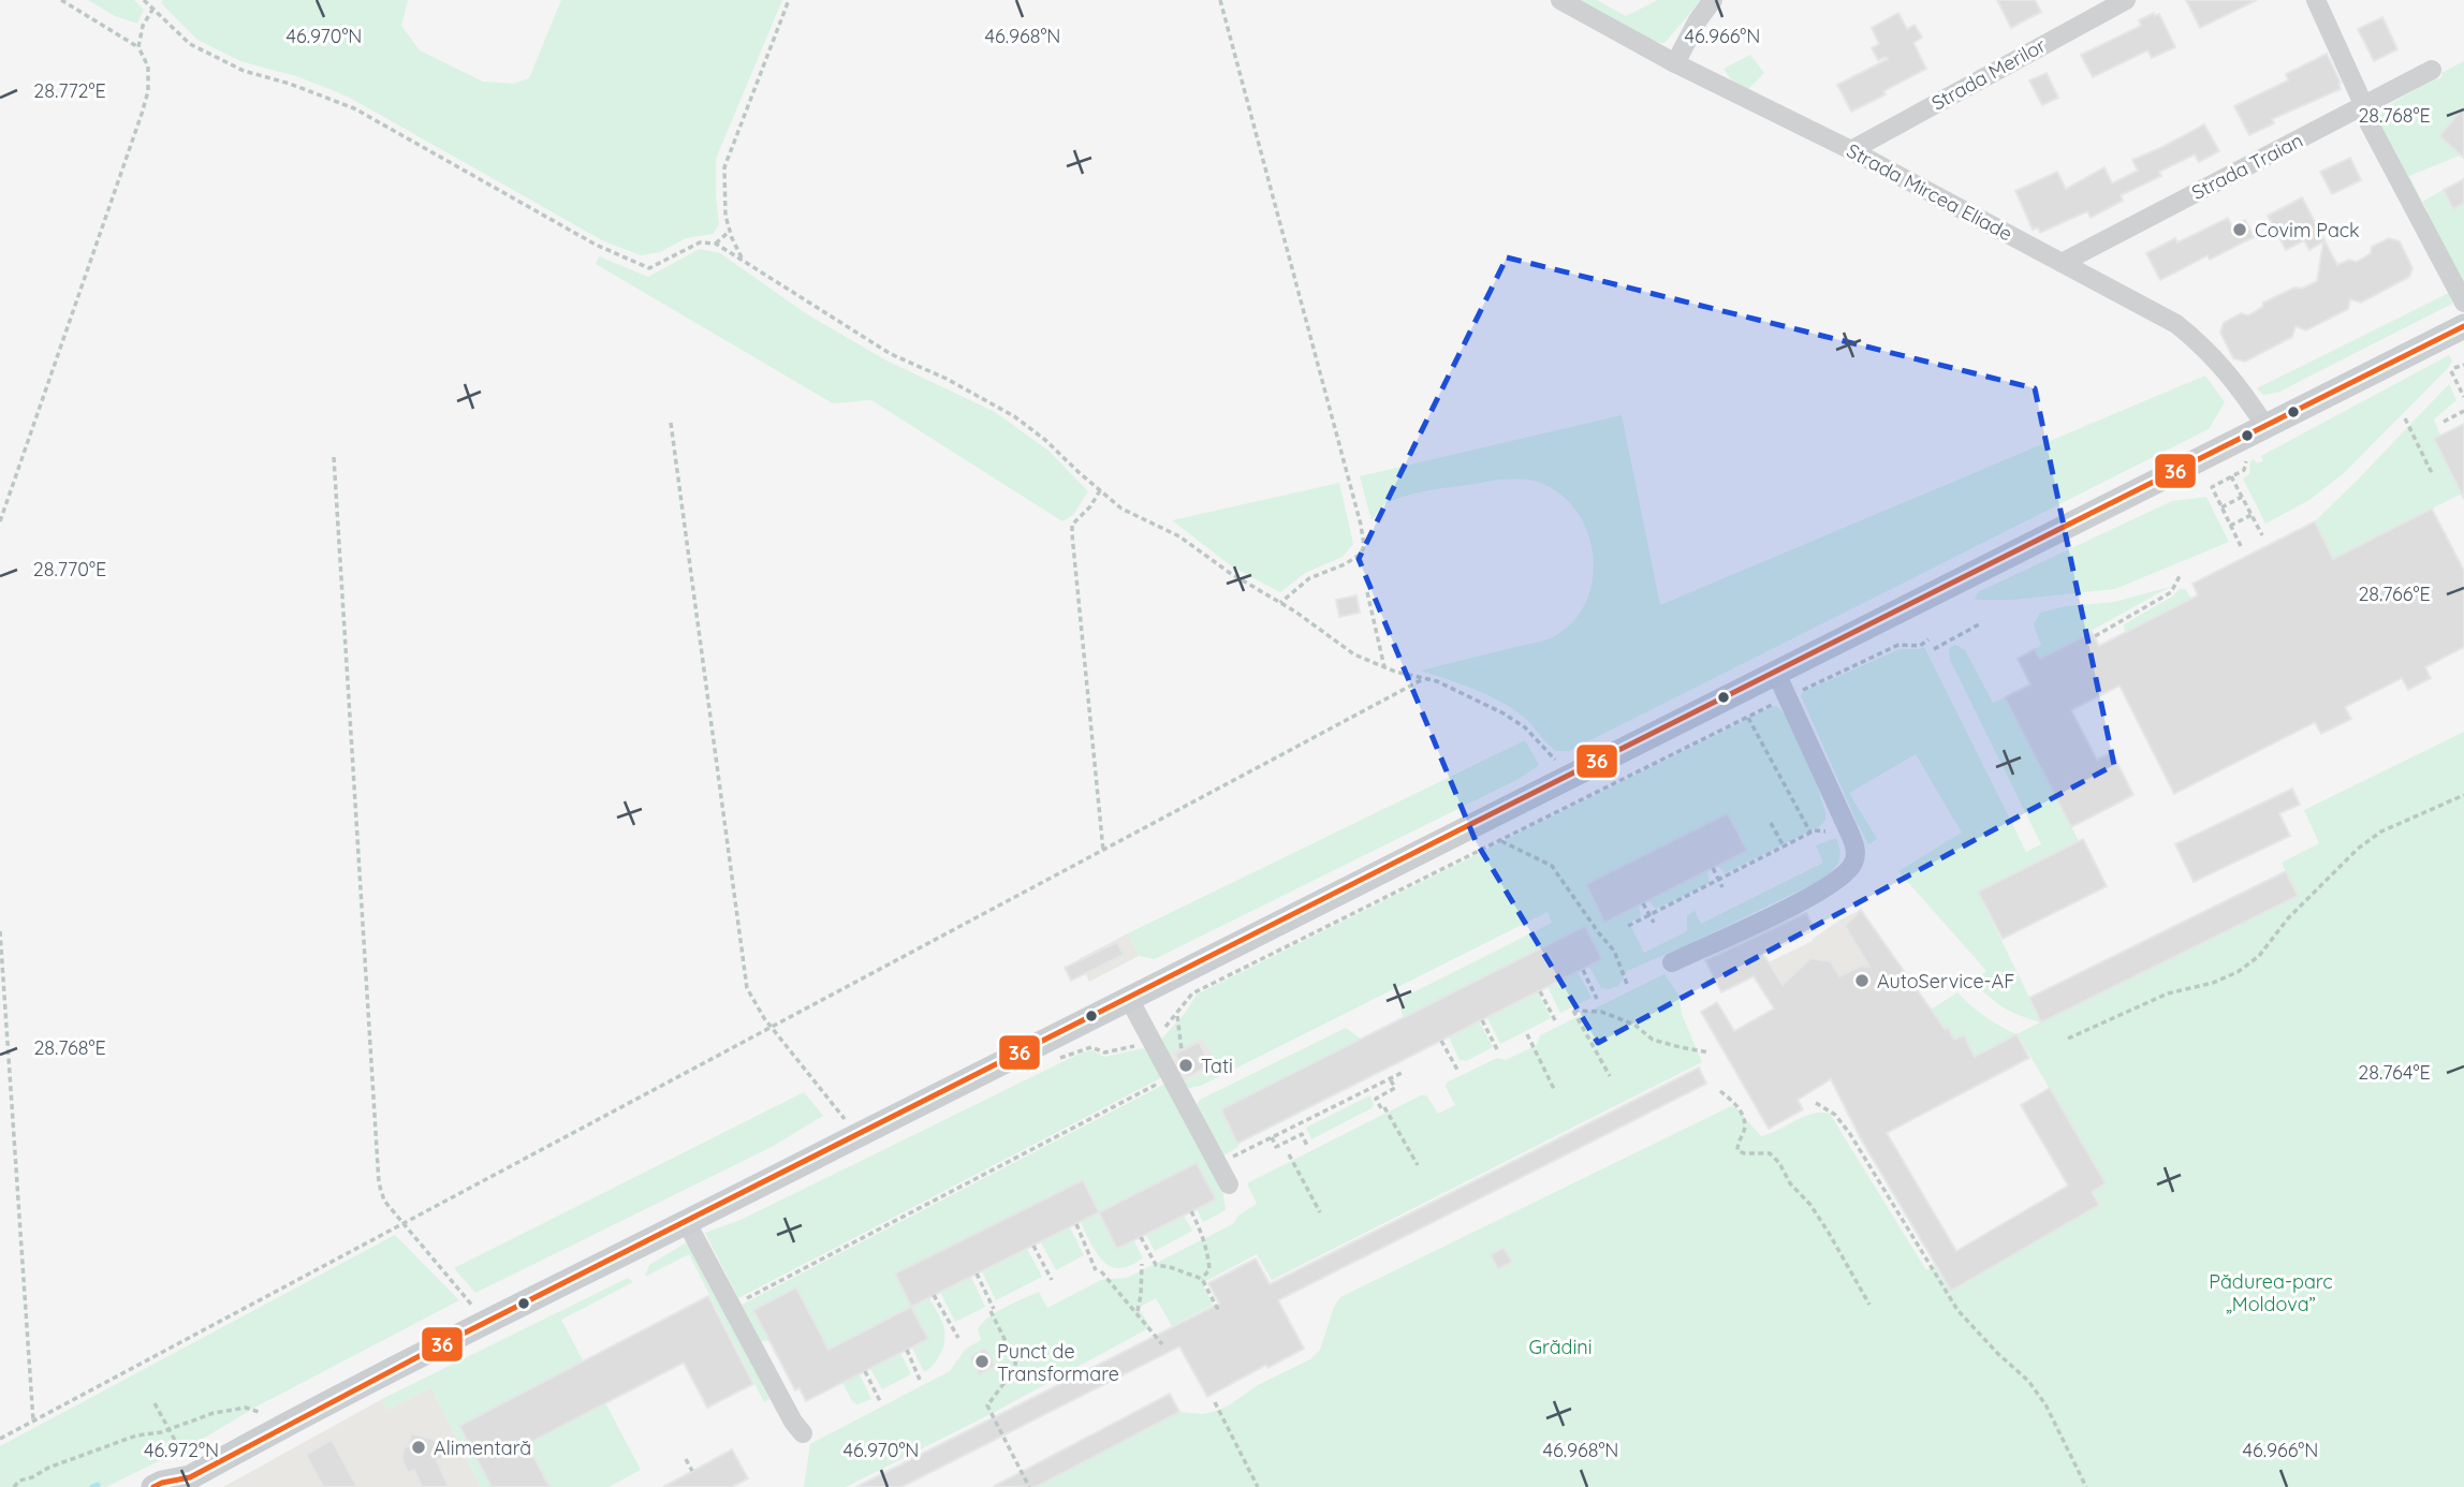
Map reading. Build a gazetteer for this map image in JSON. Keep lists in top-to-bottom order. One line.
{"streets":{"street":["Strada Merilor","Strada Traian","Strada Mircea Eliade"]},"crossings":[["Strada Merilor","Strada Mircea Eliade"],["Strada Traian","Strada Mircea Eliade"]],"parks":["Pădurea-parc „Moldova”","Grădini"],"places":["Covim Pack","AutoService-AF","Tati","Punct de Transformare","Alimentară"],"lines":["transit line 36"],"coordinates":["46.970°N","46.968°N","46.966°N","28.772°E","28.768°E","28.770°E","28.766°E","28.764°E","46.972°N"]}
